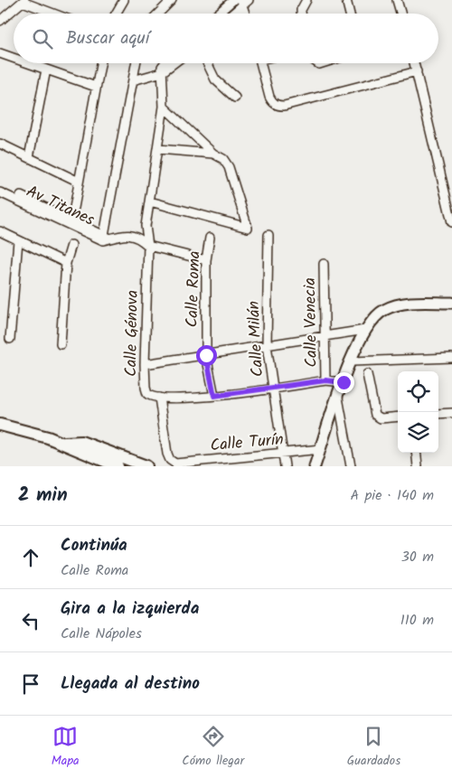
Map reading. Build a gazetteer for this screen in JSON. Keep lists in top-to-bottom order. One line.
{"streets":{"street":["Av Titanes","Calle Roma","Calle Venecia","Calle Génova","Calle Milán","Calle Turín"]},"crossings":[["Calle Génova","Calle Turín"],["Calle Milán","Calle Turín"]],"page":{"search":"Buscar aquí","heading":["2 min","A pie · 140 m"],"list":[["Continúa","Calle Roma","30 m"],["Gira a la izquierda","Calle Nápoles","110 m"],"Llegada al destino"],"nav":["Mapa","Cómo llegar","Guardados"]}}
